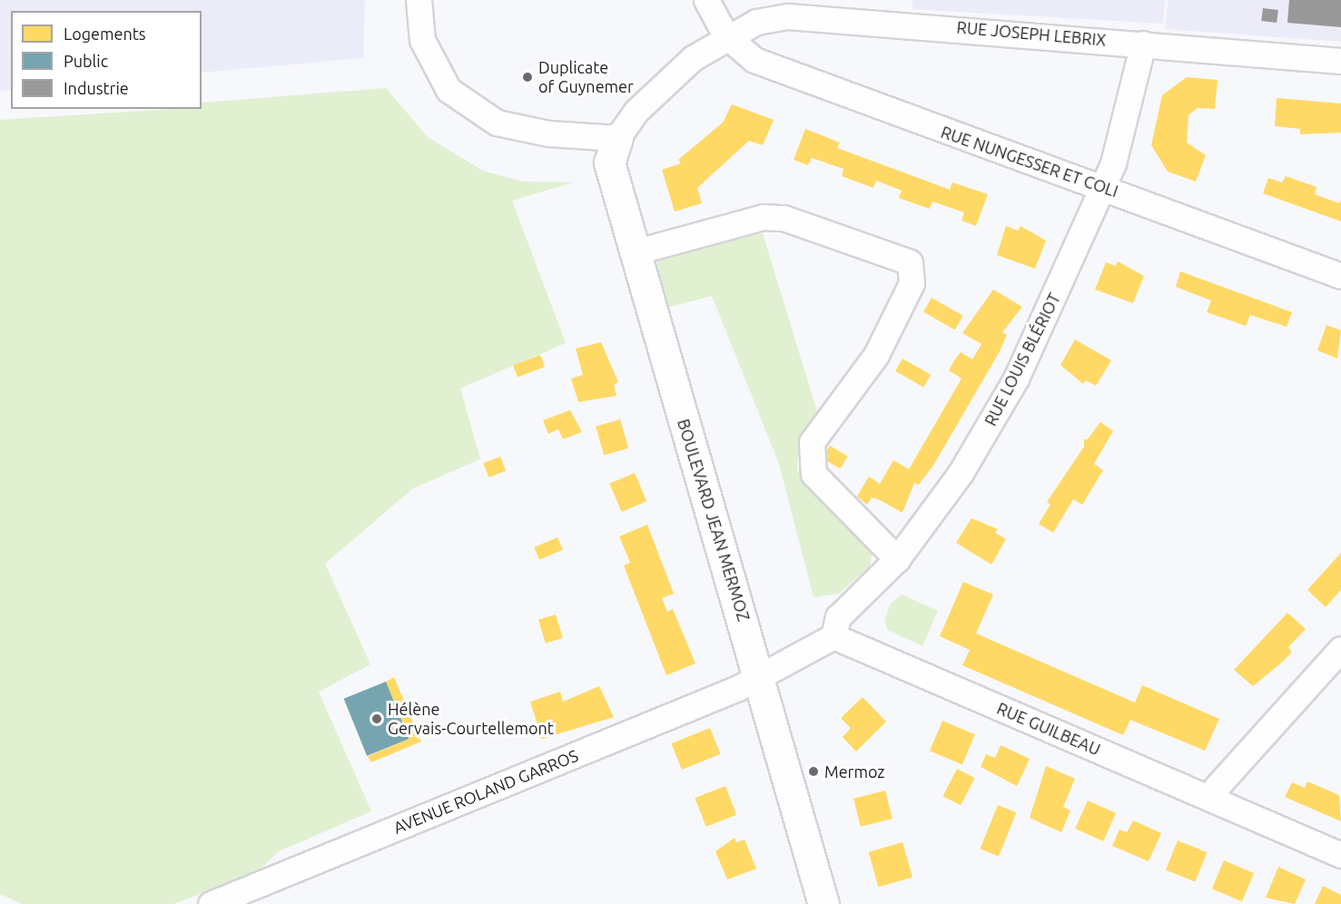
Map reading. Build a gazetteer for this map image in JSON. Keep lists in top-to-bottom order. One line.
{"streets":{"street":["RUE JOSEPH LEBRIX","RUE NUNGESSER ET COLI","RUE LOUIS BLÉRIOT","BOULEVARD JEAN MERMOZ","RUE GUILBEAU","AVENUE ROLAND GARROS"]},"crossings":[["RUE JOSEPH LEBRIX","RUE NUNGESSER ET COLI"],["RUE JOSEPH LEBRIX","RUE LOUIS BLÉRIOT"],["RUE JOSEPH LEBRIX","BOULEVARD JEAN MERMOZ"],["RUE NUNGESSER ET COLI","RUE LOUIS BLÉRIOT"],["RUE LOUIS BLÉRIOT","RUE GUILBEAU"],["BOULEVARD JEAN MERMOZ","AVENUE ROLAND GARROS"]],"places":["Duplicate of Guynemer","Hélène Gervais-Courtellemont","Mermoz"],"legend":["Logements","Public","Industrie"]}
